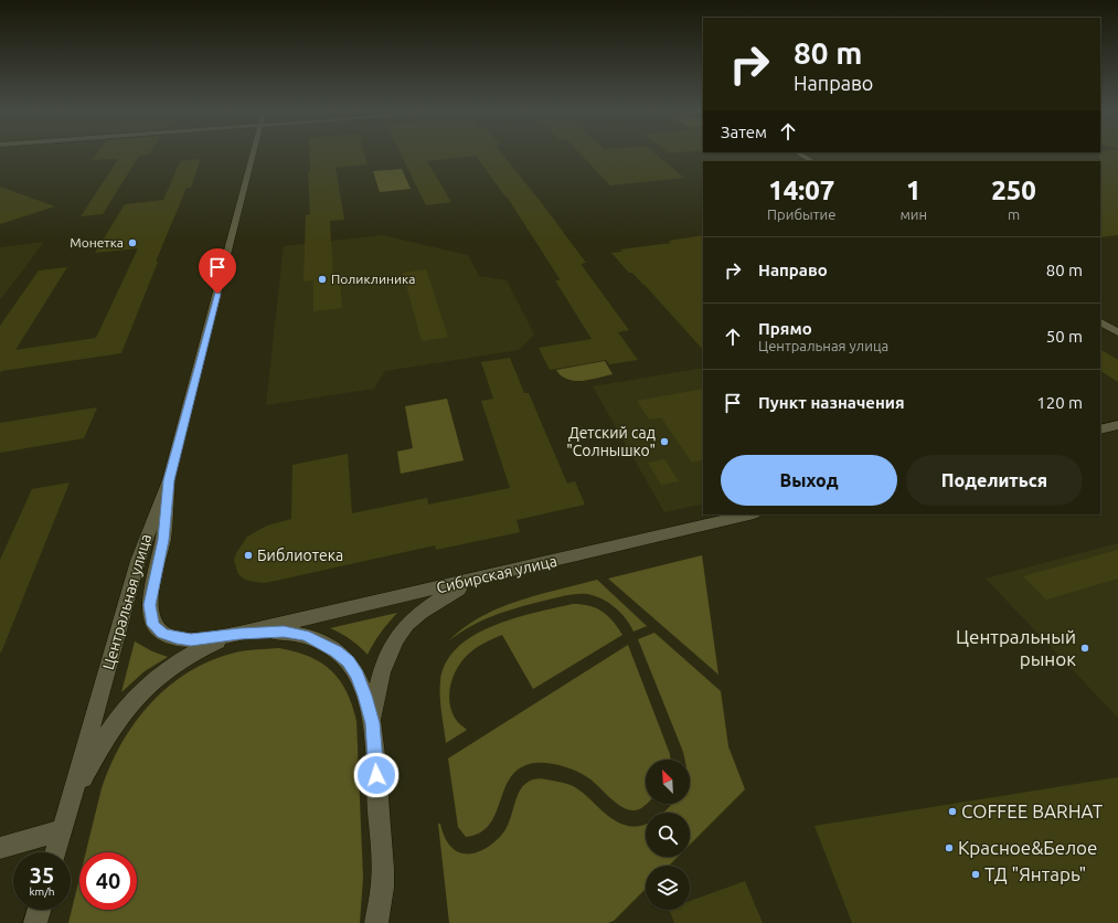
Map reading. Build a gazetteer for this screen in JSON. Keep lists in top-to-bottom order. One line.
{"streets":{"street":["Сибирская улица","Центральная улица"]},"places":["Монетка","Поликлиника","Детский сад \"Солнышко\"","Библиотека","Центральный рынок","COFFEE BARHAT","Красное&Белое","ТД \"Янтарь\""],"north":"top left","page":{"turn":["80 m","Направо"],"then":"Затем","eta":["14:07","Прибытие","1","мин","250","m"],"list":[{"name":"Направо","value":"80 m"},{"name":"Прямо","note":"Центральная улица","value":"50 m"},{"name":"Пункт назначения","value":"120 m"}],"buttons":["Выход","Поделиться"],"speed":"35 km/h","limit":"40"}}
